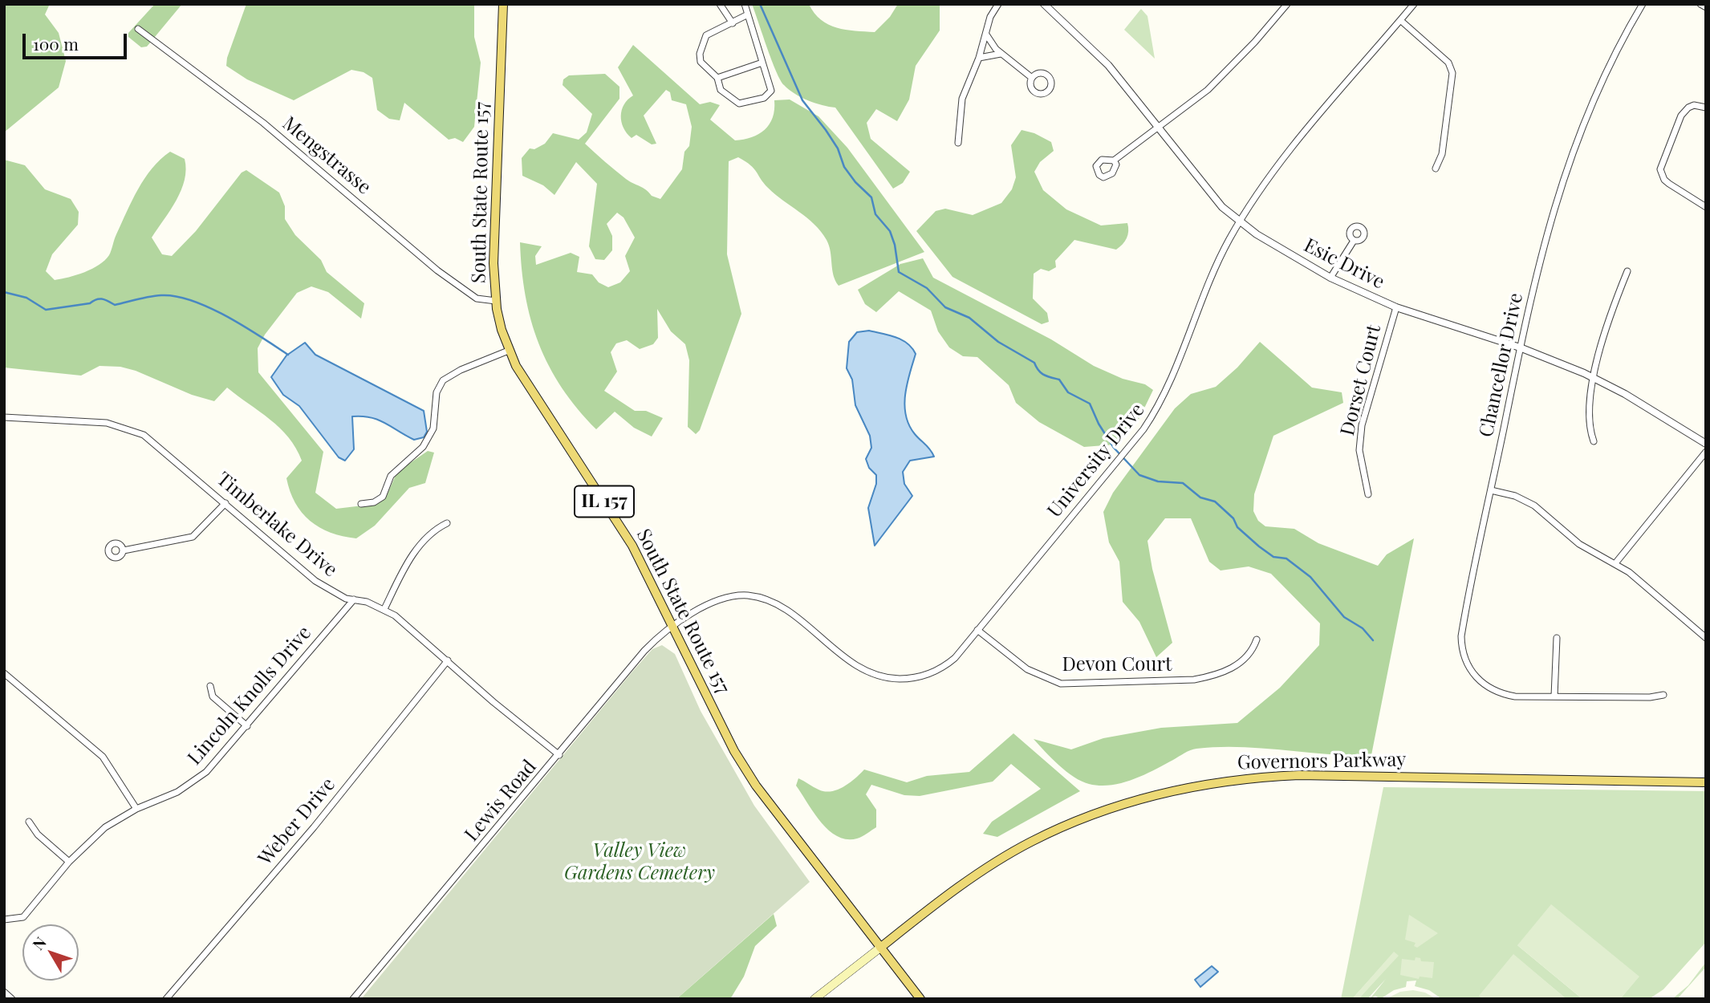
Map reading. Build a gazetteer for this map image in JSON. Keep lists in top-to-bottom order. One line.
{"streets":{"main road":["South State Route 157","IL 157","Governors Parkway"],"street":["Mengstrasse","Esic Drive","Chancellor Drive","Dorset Court","University Drive","Timberlake Drive","Devon Court","Lincoln Knolls Drive","Lewis Road","Weber Drive"]},"crossings":[["Mengstrasse","South State Route 157"],["South State Route 157","University Drive"],["South State Route 157","Governors Parkway"],["South State Route 157","Lewis Road"],["Esic Drive","Chancellor Drive"],["Esic Drive","Dorset Court"],["Esic Drive","University Drive"],["University Drive","Devon Court"],["University Drive","Lewis Road"],["Timberlake Drive","Lincoln Knolls Drive"],["Timberlake Drive","Lewis Road"],["Timberlake Drive","Weber Drive"]],"parks":["Valley View Gardens Cemetery"],"scale_bar":"100 m","north":"top left"}
